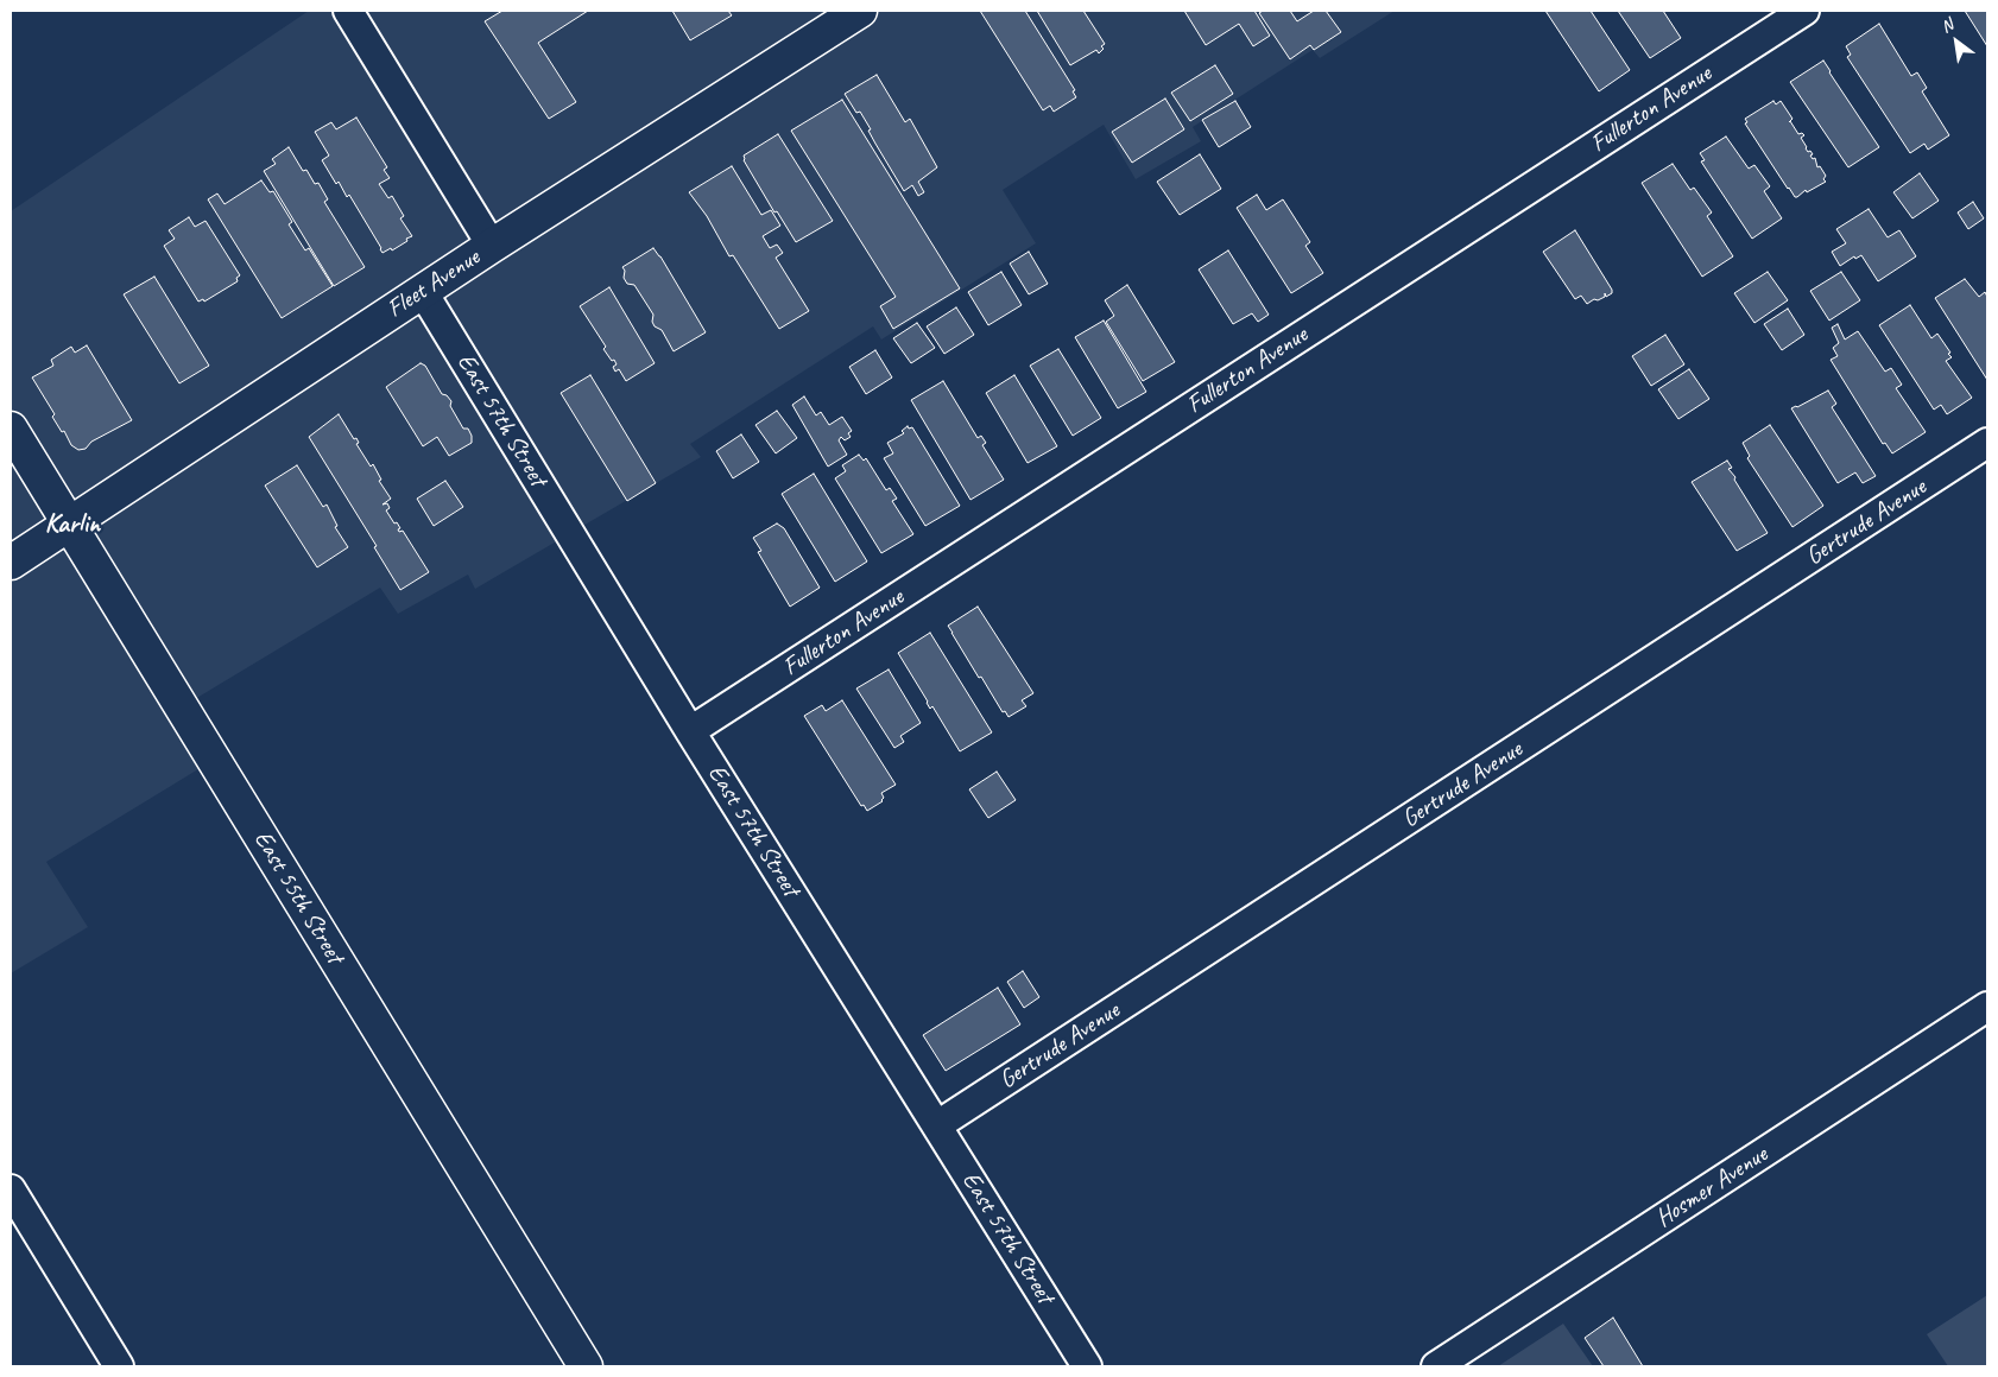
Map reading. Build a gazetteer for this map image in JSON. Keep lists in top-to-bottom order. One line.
{"streets":{"street":["Fullerton Avenue","Fleet Avenue","East 57th Street","Gertrude Avenue","East 55th Street","Hosmer Avenue"]},"crossings":[["Fullerton Avenue","East 57th Street"],["Fleet Avenue","East 57th Street"],["Fleet Avenue","East 55th Street"],["East 57th Street","Gertrude Avenue"]],"districts":["Karlin"],"north":"top left"}
